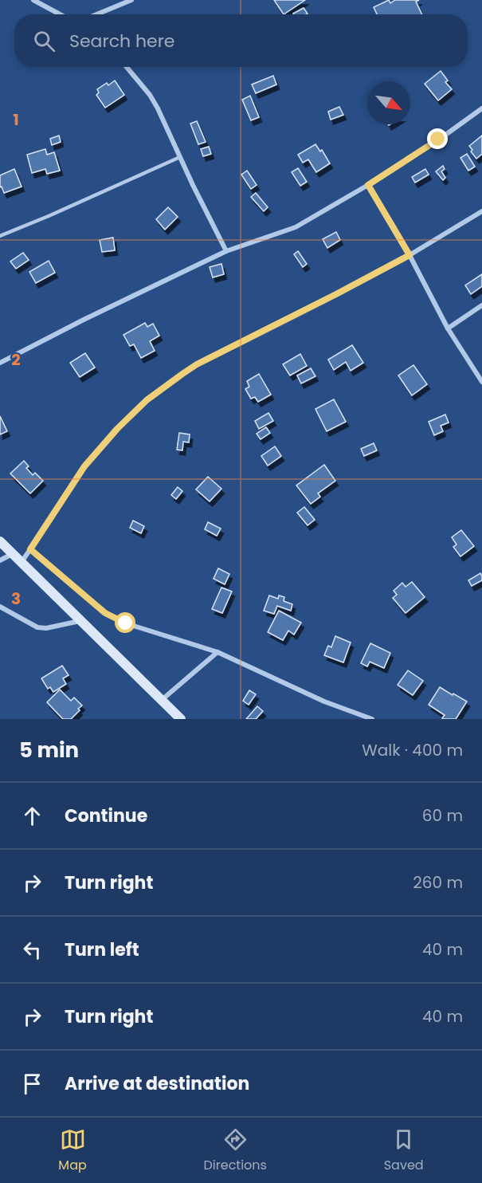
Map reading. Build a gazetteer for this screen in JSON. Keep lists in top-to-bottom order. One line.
{"north":"bottom right","page":{"search":"Search here","heading":["5 min","Walk · 400 m"],"list":[["Continue","60 m"],["Turn right","260 m"],["Turn left","40 m"],["Turn right","40 m"],"Arrive at destination"],"nav":["Map","Directions","Saved"]},"grid":{"rows":["1","2","3"]}}
